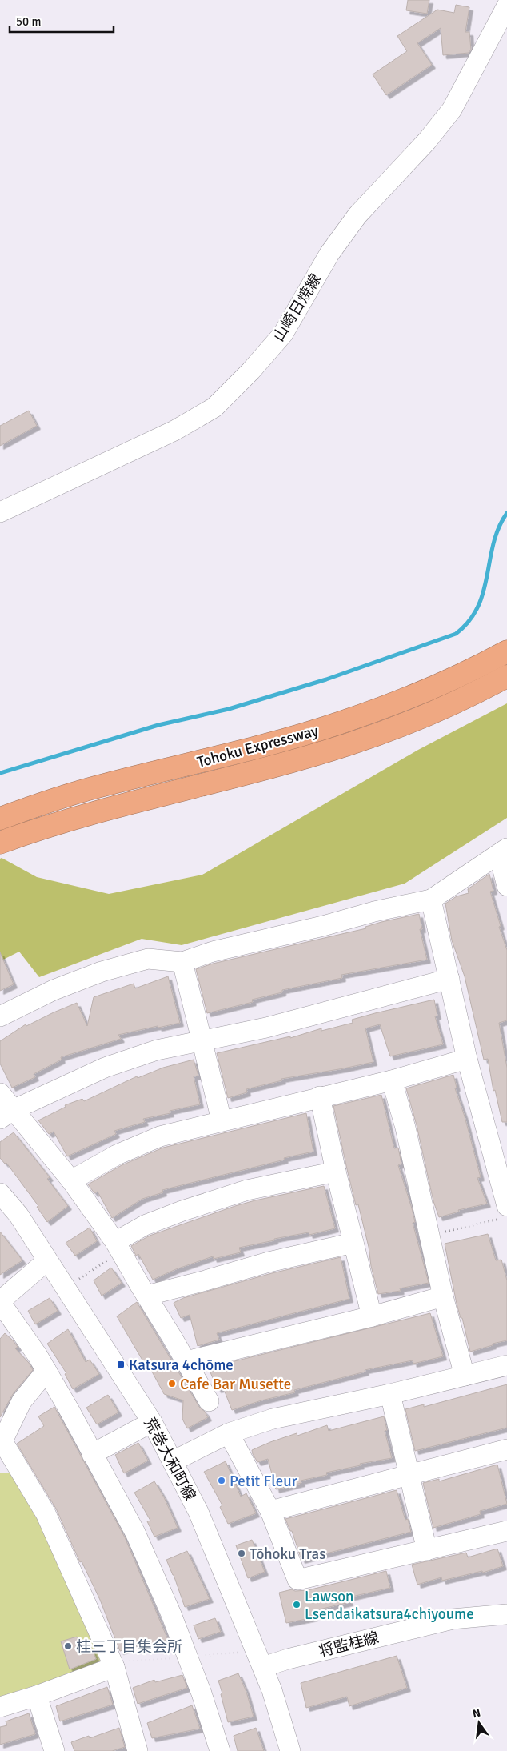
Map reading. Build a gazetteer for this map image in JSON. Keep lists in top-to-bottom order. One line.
{"streets":{"highway":["Tohoku Expressway"],"street":["山崎日焼線","荒巻大和町線","将監桂線"]},"crossings":[["荒巻大和町線","将監桂線"]],"places":{"transit":["Katsura 4chōme"],"other":["Cafe Bar Musette","Petit Fleur","Tōhoku Tras","Lawson Lsendaikatsura4chiyoume","桂三丁目集会所"]},"scale_bar":"50 m","north":"top"}
